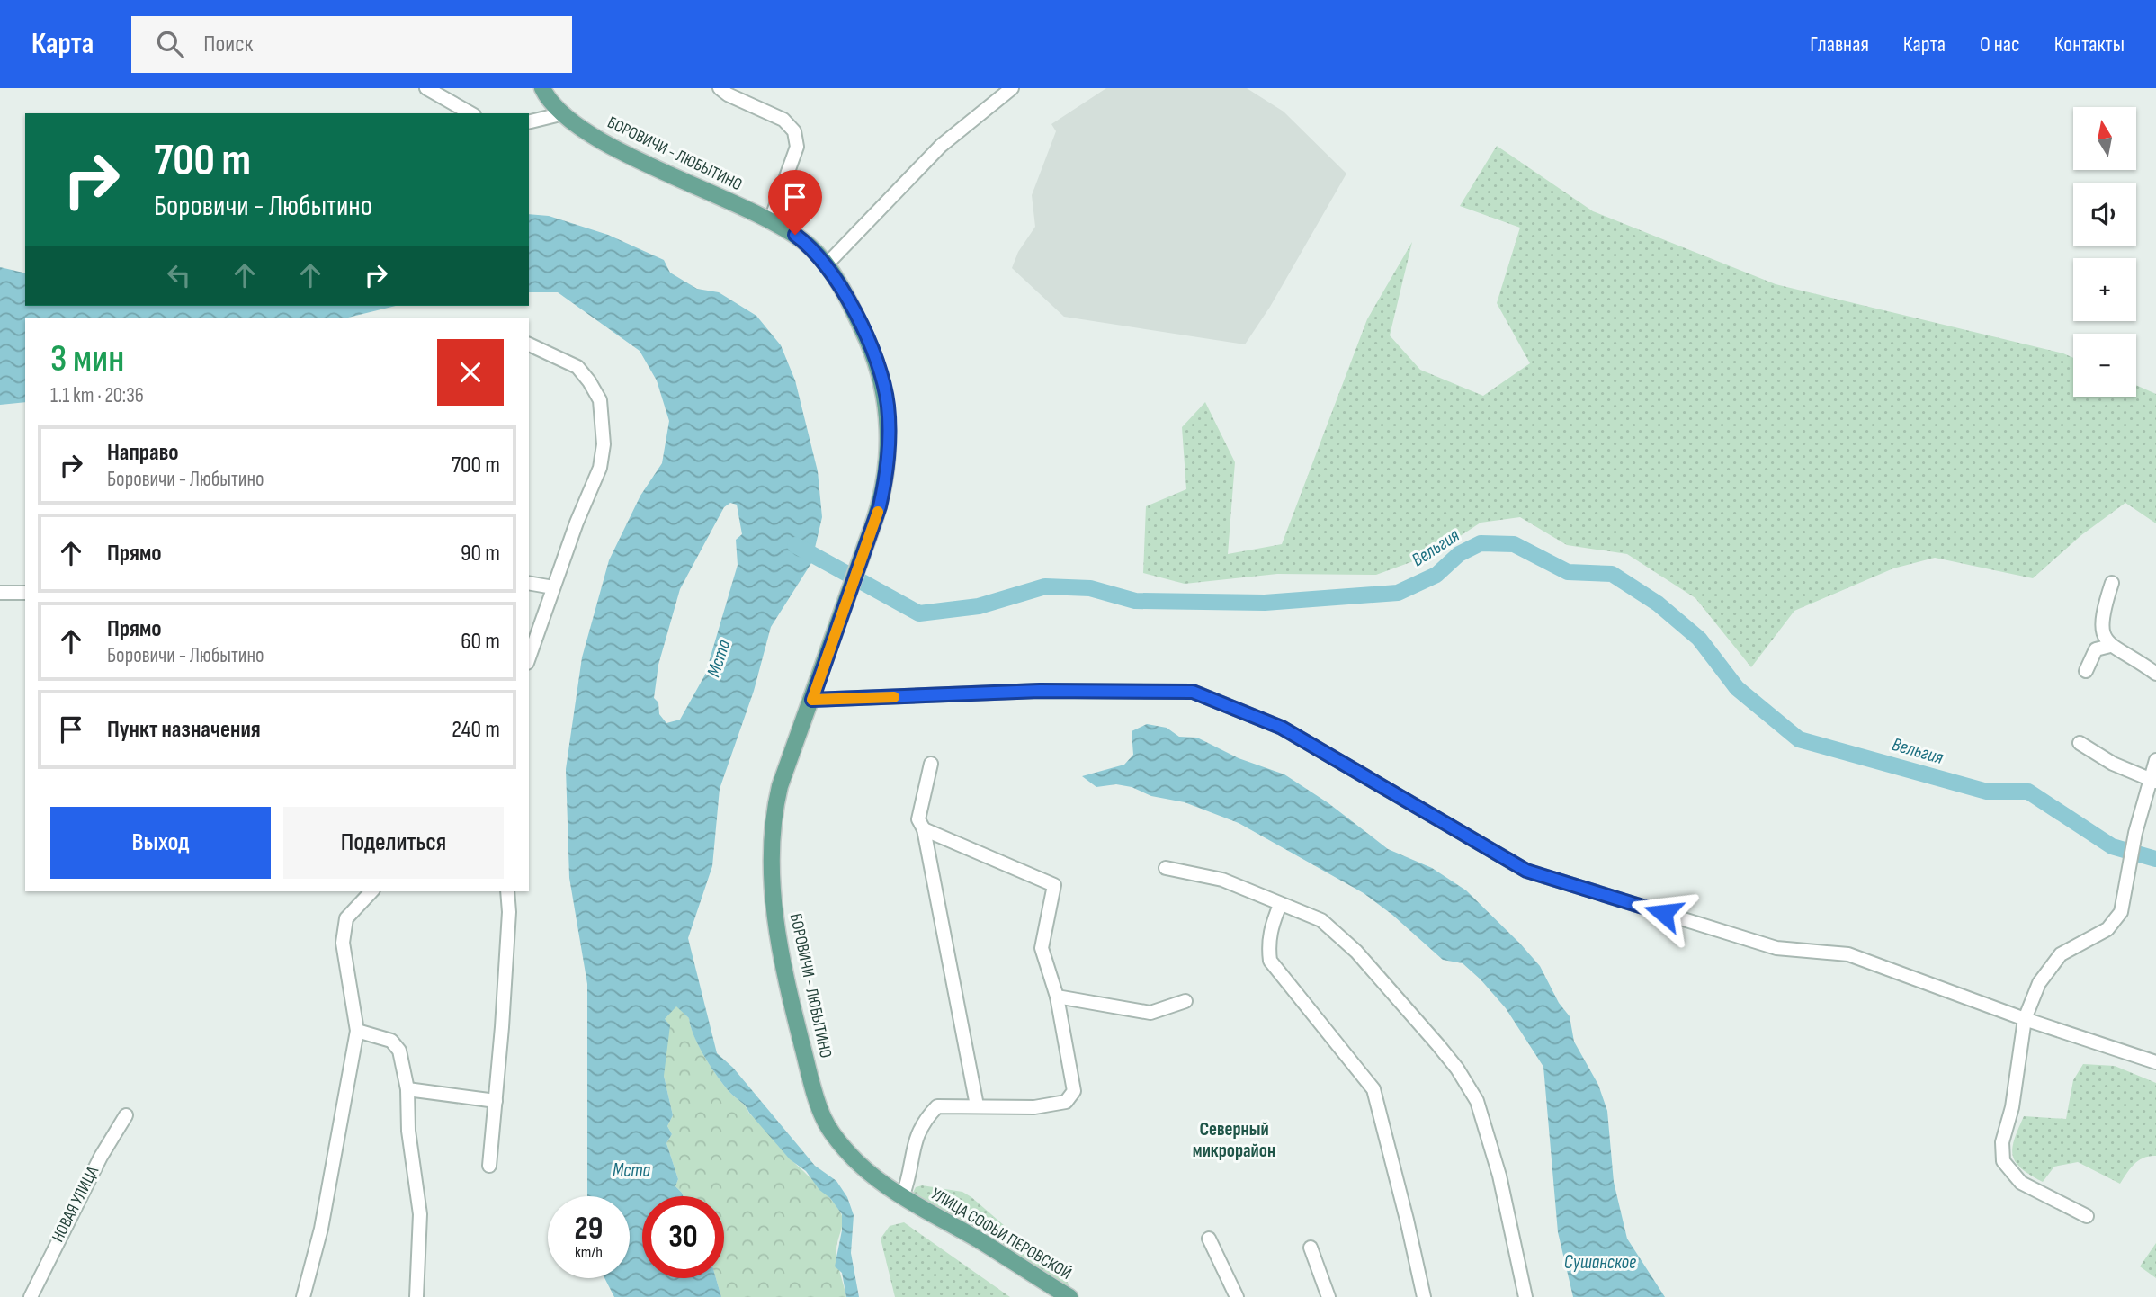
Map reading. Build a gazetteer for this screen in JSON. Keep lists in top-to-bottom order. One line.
{"streets":{"main road":["БОРОВИЧИ - ЛЮБЫТИНО","УЛИЦА СОФЬИ ПЕРОВСКОЙ"],"street":["НОВАЯ УЛИЦА"]},"crossings":[["БОРОВИЧИ - ЛЮБЫТИНО","УЛИЦА СОФЬИ ПЕРОВСКОЙ"]],"districts":["Северный микрорайон"],"water":["Вельгия","Мста","Сушанское"],"north":"top","page":{"header":"Карта","search":"Поиск","nav":["Главная","Карта","О нас","Контакты"],"map_buttons":["+","−"],"turn":["700 m","Боровичи - Любытино"],"heading":["3 мин","1.1 km · 20:36"],"list":[{"name":"Направо","note":"Боровичи - Любытино","value":"700 m"},{"name":"Прямо","value":"90 m"},{"name":"Прямо","note":"Боровичи - Любытино","value":"60 m"},{"name":"Пункт назначения","value":"240 m"}],"buttons":["Выход","Поделиться"],"speed":"29 km/h","limit":"30"}}
